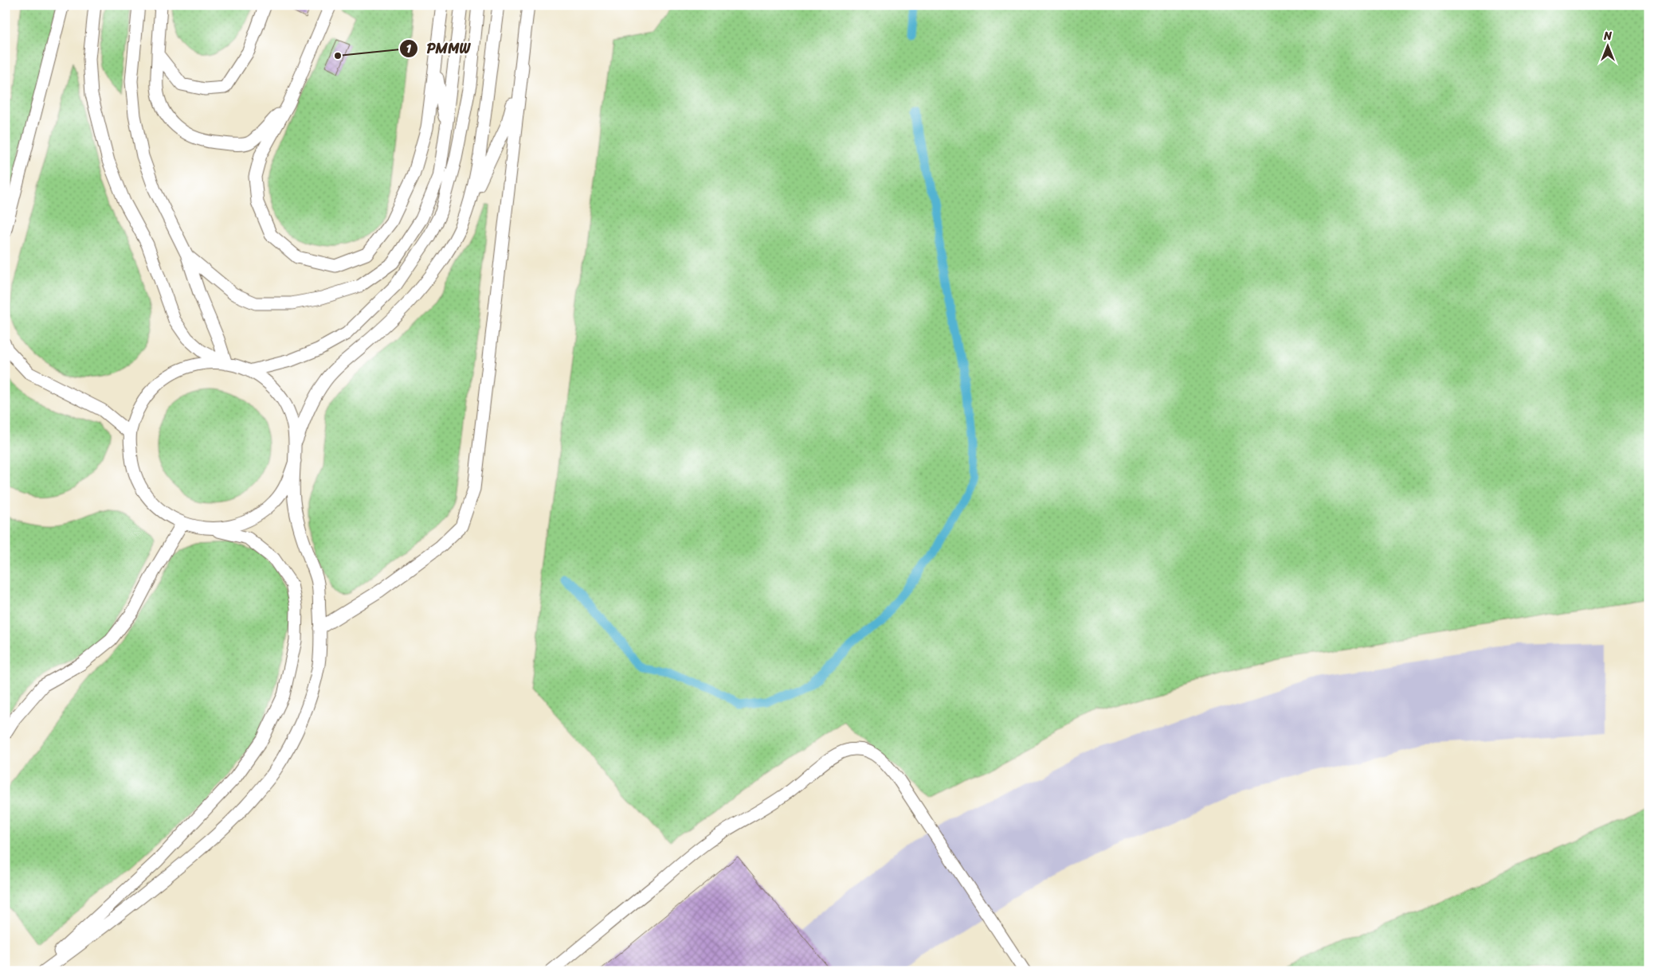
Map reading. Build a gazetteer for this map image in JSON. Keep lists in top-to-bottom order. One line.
{"places":["PMMW"],"north":"top"}
